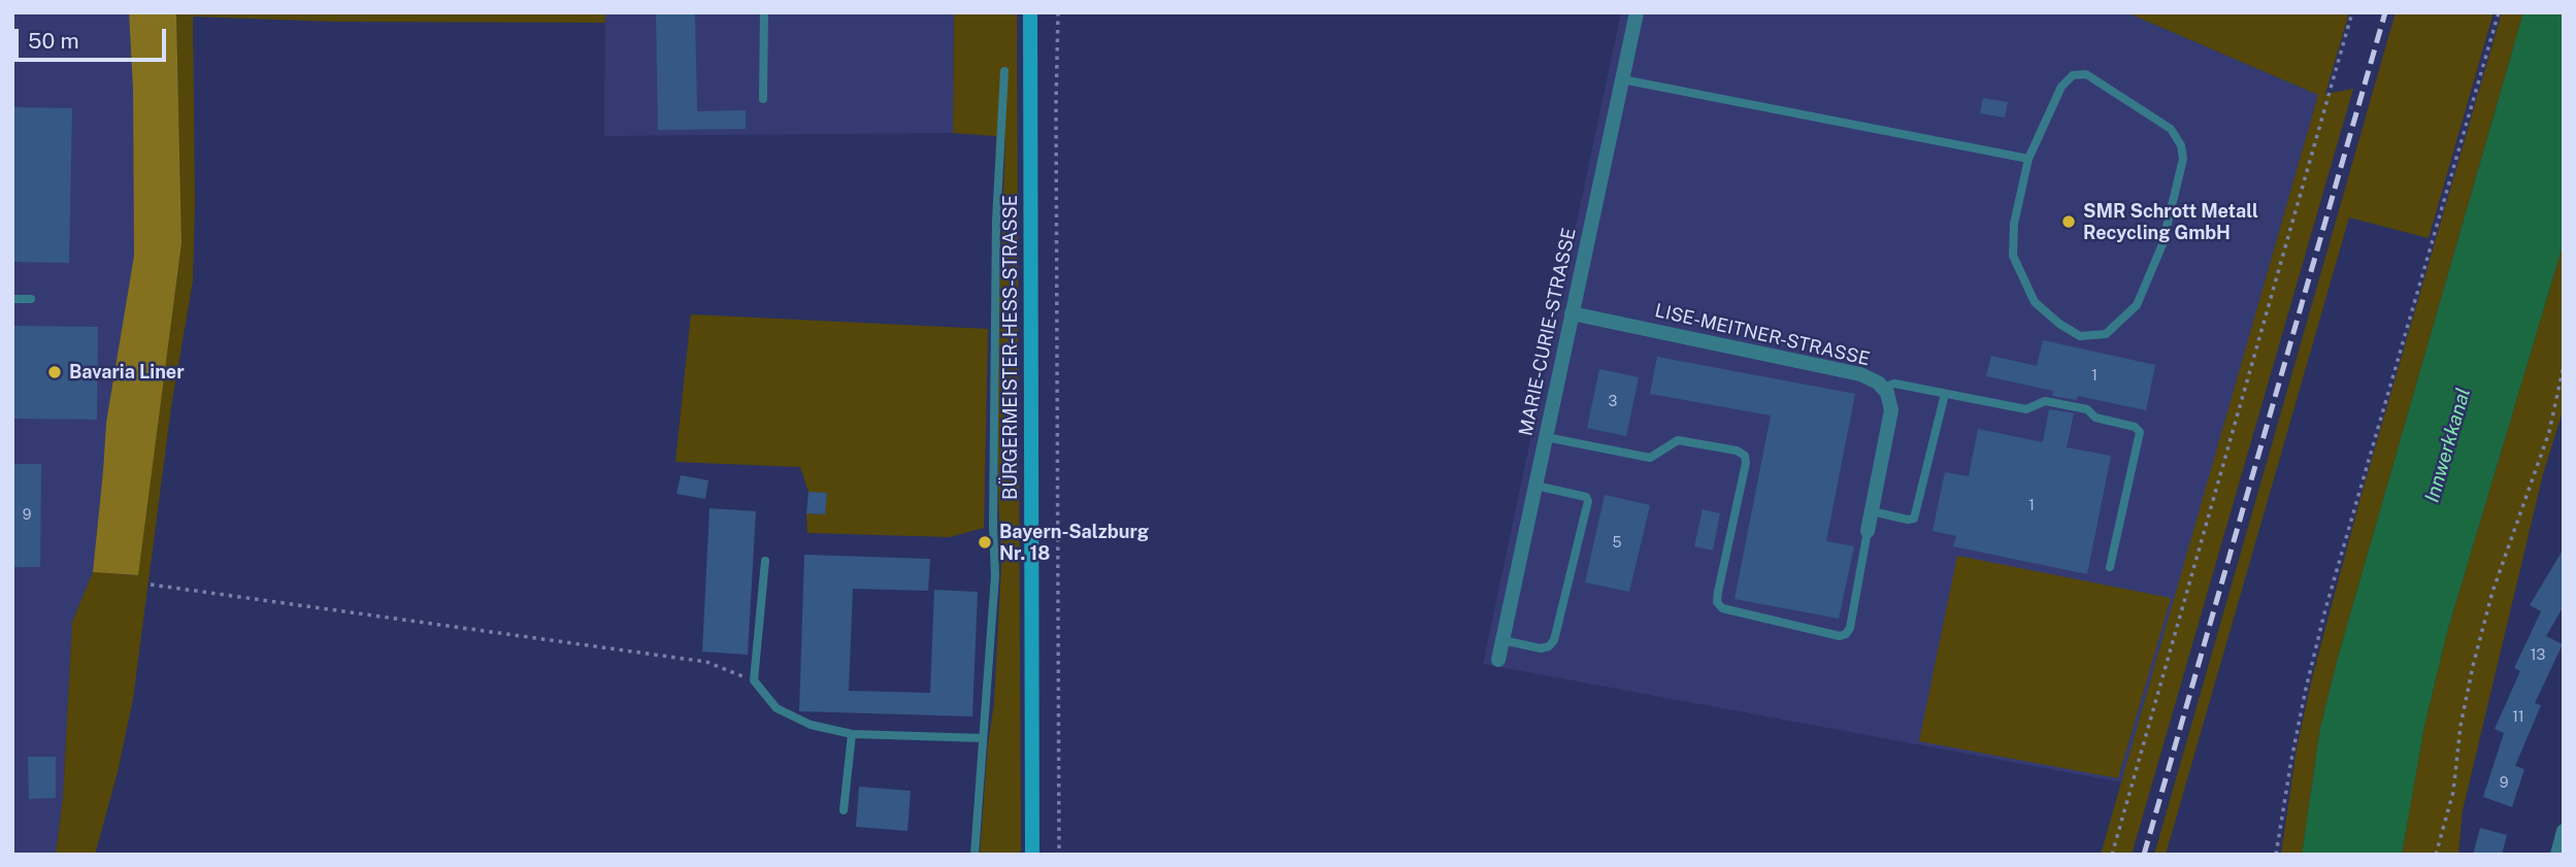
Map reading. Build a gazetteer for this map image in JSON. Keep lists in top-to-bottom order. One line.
{"streets":{"main road":["BÜRGERMEISTER-HESS-STRASSE"],"street":["MARIE-CURIE-STRASSE","LISE-MEITNER-STRASSE"]},"crossings":[["MARIE-CURIE-STRASSE","LISE-MEITNER-STRASSE"]],"water":["Innwerkkanal"],"places":["SMR Schrott Metall Recycling GmbH","Bavaria Liner","Bayern-Salzburg Nr. 18"],"house_numbers":["1","3","1","9","5","13","11","9"],"scale_bar":"50 m"}
